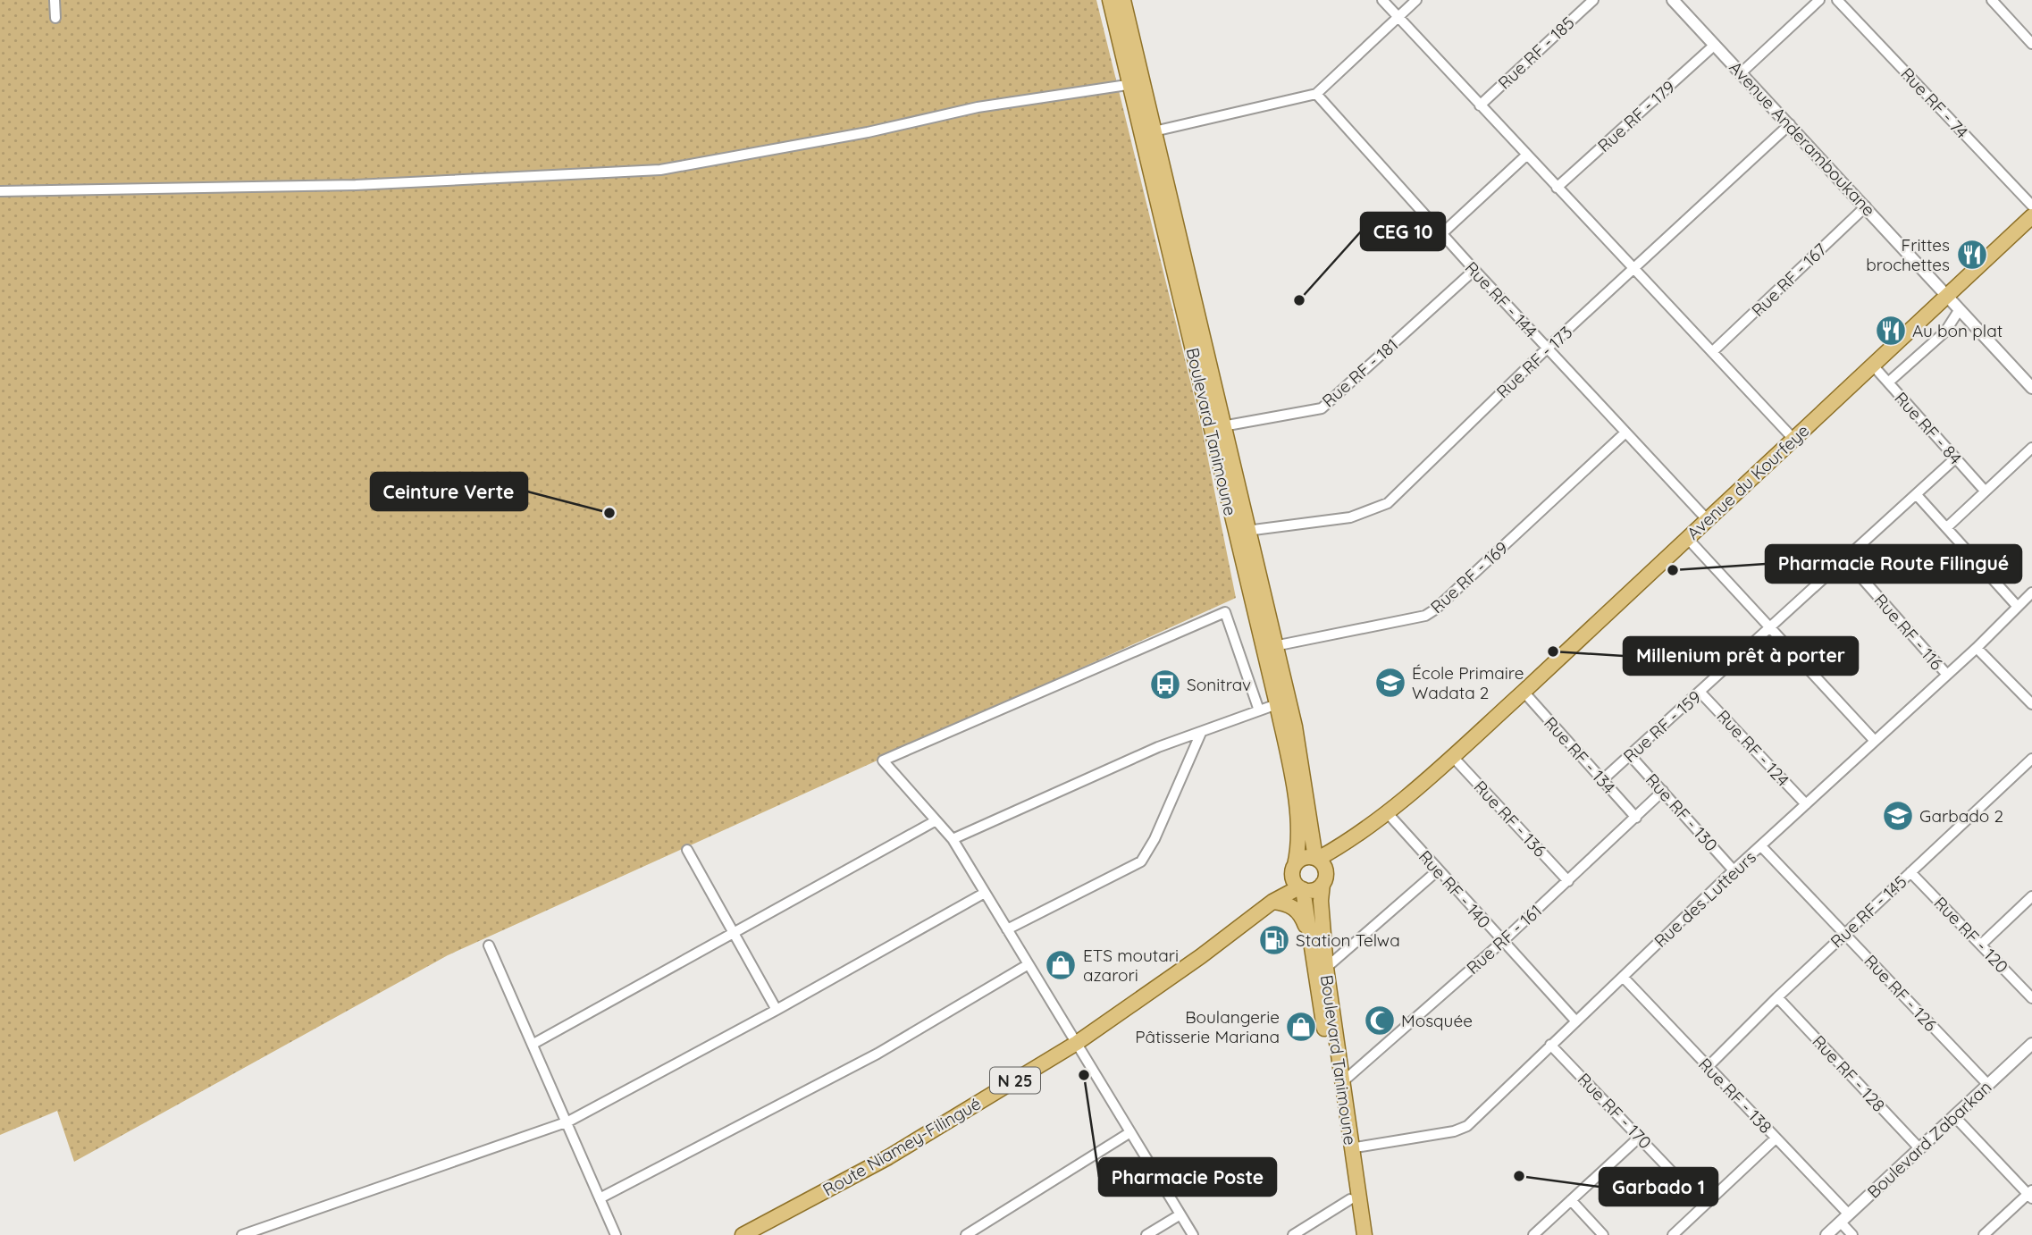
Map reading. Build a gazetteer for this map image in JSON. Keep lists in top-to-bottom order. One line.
{"streets":{"main road":["Boulevard Tanimoune","Avenue du Kourfeye","N 25","Route Niamey-Filingué"],"street":["Rue RF - 185","Rue RF - 74","Rue RF - 179","Avenue Anderamboukane","Rue RF - 167","Rue RF - 144","Rue RF - 173","Rue RF - 181","Rue RF - 84","Rue RF - 169","Rue RF - 116","Rue RF - 159","Rue RF - 124","Rue RF - 134","Rue RF - 130","Rue RF - 136","Rue RF - 140","Rue des Lutteurs","Rue RF - 145","Rue RF - 120","Rue RF - 161","Rue RF - 126","Rue RF - 128","Rue RF - 138","Rue RF - 170","Boulevard Zabarkan"]},"crossings":[["Rue RF - 179","Avenue Anderamboukane"],["Avenue Anderamboukane","Rue RF - 167"],["Avenue Anderamboukane","Rue RF - 173"],["Avenue Anderamboukane","Avenue du Kourfeye"],["Rue RF - 144","Rue RF - 173"],["Rue RF - 144","Rue RF - 181"],["Rue RF - 144","Avenue du Kourfeye"],["Rue RF - 144","Rue RF - 169"],["Rue RF - 173","Boulevard Tanimoune"],["Rue RF - 181","Boulevard Tanimoune"],["Rue RF - 84","Avenue du Kourfeye"],["Rue RF - 84","Rue RF - 159"],["Boulevard Tanimoune","Avenue du Kourfeye"],["Boulevard Tanimoune","Rue RF - 169"],["Boulevard Tanimoune","Rue des Lutteurs"],["Boulevard Tanimoune","Rue RF - 161"],["Boulevard Tanimoune","Route Niamey-Filingué"],["Avenue du Kourfeye","Rue RF - 134"],["Avenue du Kourfeye","Rue RF - 136"],["Avenue du Kourfeye","Rue RF - 140"],["Avenue du Kourfeye","Route Niamey-Filingué"],["Rue RF - 116","Rue RF - 159"],["Rue RF - 116","Rue des Lutteurs"],["Rue RF - 159","Rue RF - 124"],["Rue RF - 159","Rue RF - 134"],["Rue RF - 159","Rue RF - 130"],["Rue RF - 124","Rue des Lutteurs"],["Rue RF - 134","Rue RF - 161"],["Rue RF - 130","Rue des Lutteurs"],["Rue RF - 130","Rue RF - 161"],["Rue RF - 136","Rue RF - 161"],["Rue RF - 140","Rue des Lutteurs"],["Rue RF - 140","Rue RF - 161"],["Rue des Lutteurs","Rue RF - 126"],["Rue des Lutteurs","Rue RF - 138"],["Rue des Lutteurs","Rue RF - 170"],["Rue RF - 145","Rue RF - 120"],["Rue RF - 145","Rue RF - 126"],["Rue RF - 145","Rue RF - 128"],["Rue RF - 145","Rue RF - 138"],["Rue RF - 126","Boulevard Zabarkan"],["Rue RF - 128","Boulevard Zabarkan"],["Rue RF - 138","Boulevard Zabarkan"]],"places":{"restaurant":["Frittes brochettes","Au bon plat"],"other":["CEG 10","Ceinture Verte","Pharmacie Route Filingué","Millenium prêt à porter","Pharmacie Poste","Garbado 1"],"school or university":["École Primaire Wadata 2","Garbado 2"],"bus stop":["Sonitrav"],"fuel station":["Station Telwa"],"shop":["ETS moutari azarori","Boulangerie Pâtisserie Mariana"],"mosque":["Mosquée"]}}
